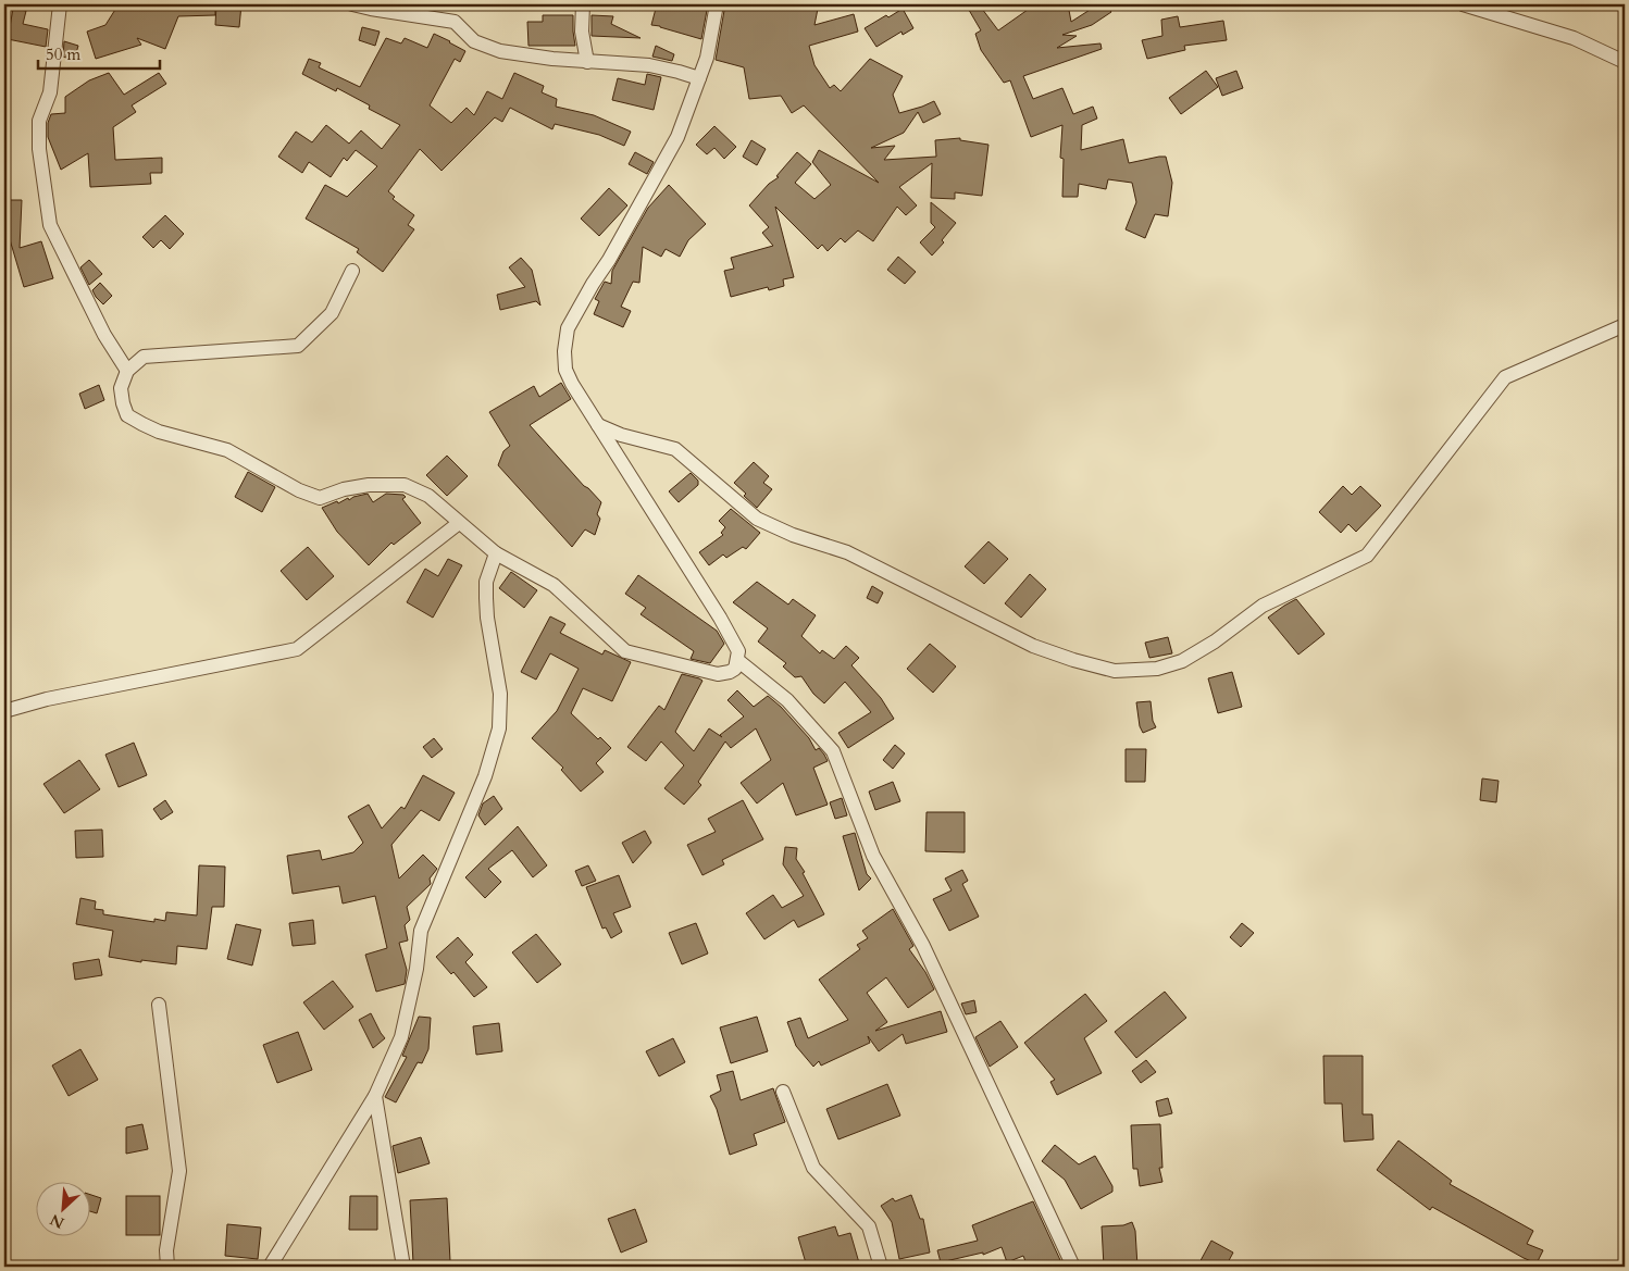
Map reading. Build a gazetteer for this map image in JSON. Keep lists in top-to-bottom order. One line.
{"scale_bar":"50 m","north":"bottom left"}
